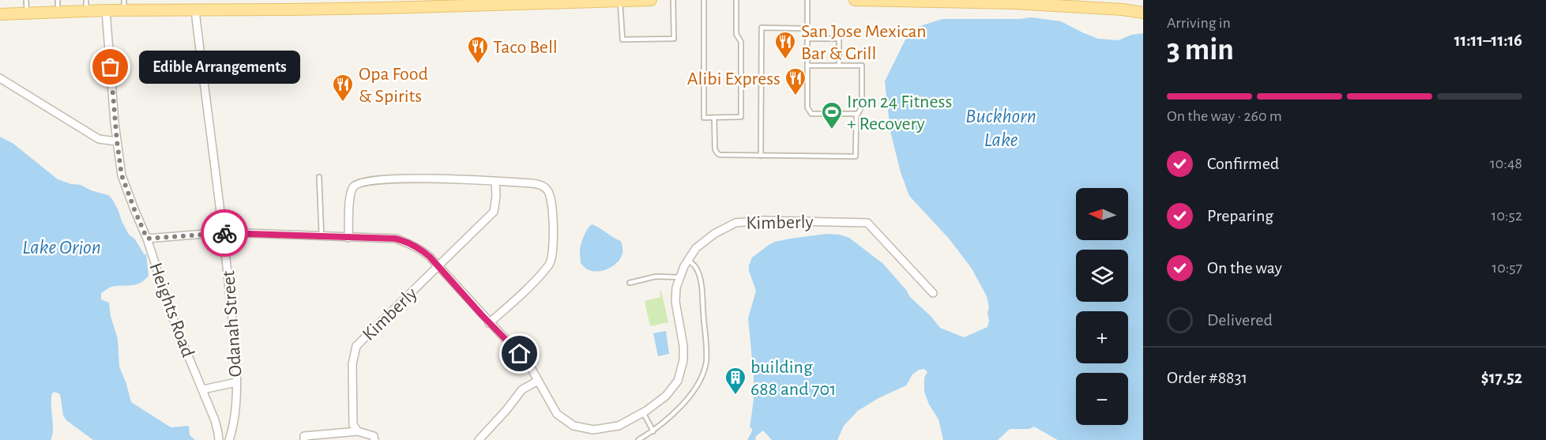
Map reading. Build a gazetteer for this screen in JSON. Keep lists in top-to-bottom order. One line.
{"streets":{"street":["Kimberly","Heights Road","Odanah Street"]},"crossings":[["Kimberly","Heights Road"],["Kimberly","Odanah Street"]],"water":["Buckhorn Lake","Lake Orion"],"places":{"restaurant":["San Jose Mexican Bar & Grill","Taco Bell","Alibi Express","Opa Food & Spirits"],"other":["Edible Arrangements"],"sports":["Iron 24 Fitness + Recovery"],"building":["building 688 and 701"]},"north":"left","page":{"heading":["3 min","Arriving in","11:11–11:16"],"panel":["Order #8831","$17.52"],"bubble":"Edible Arrangements","bar":"On the way · 260 m","list":[["Confirmed","10:48"],["Preparing","10:52"],["On the way","10:57"],"Delivered"],"map_buttons":["+","−"]}}
